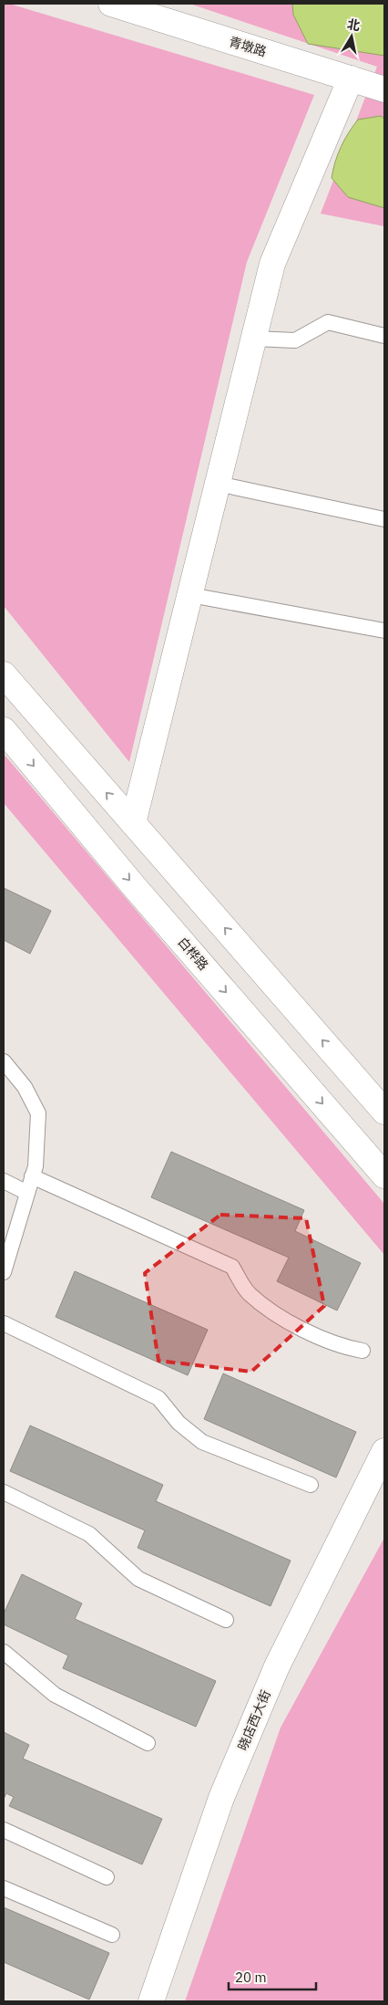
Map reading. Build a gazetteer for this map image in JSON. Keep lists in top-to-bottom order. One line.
{"streets":{"street":["青墩路","白桦路","晓店西大街"]},"scale_bar":"20 m","north":"top"}
